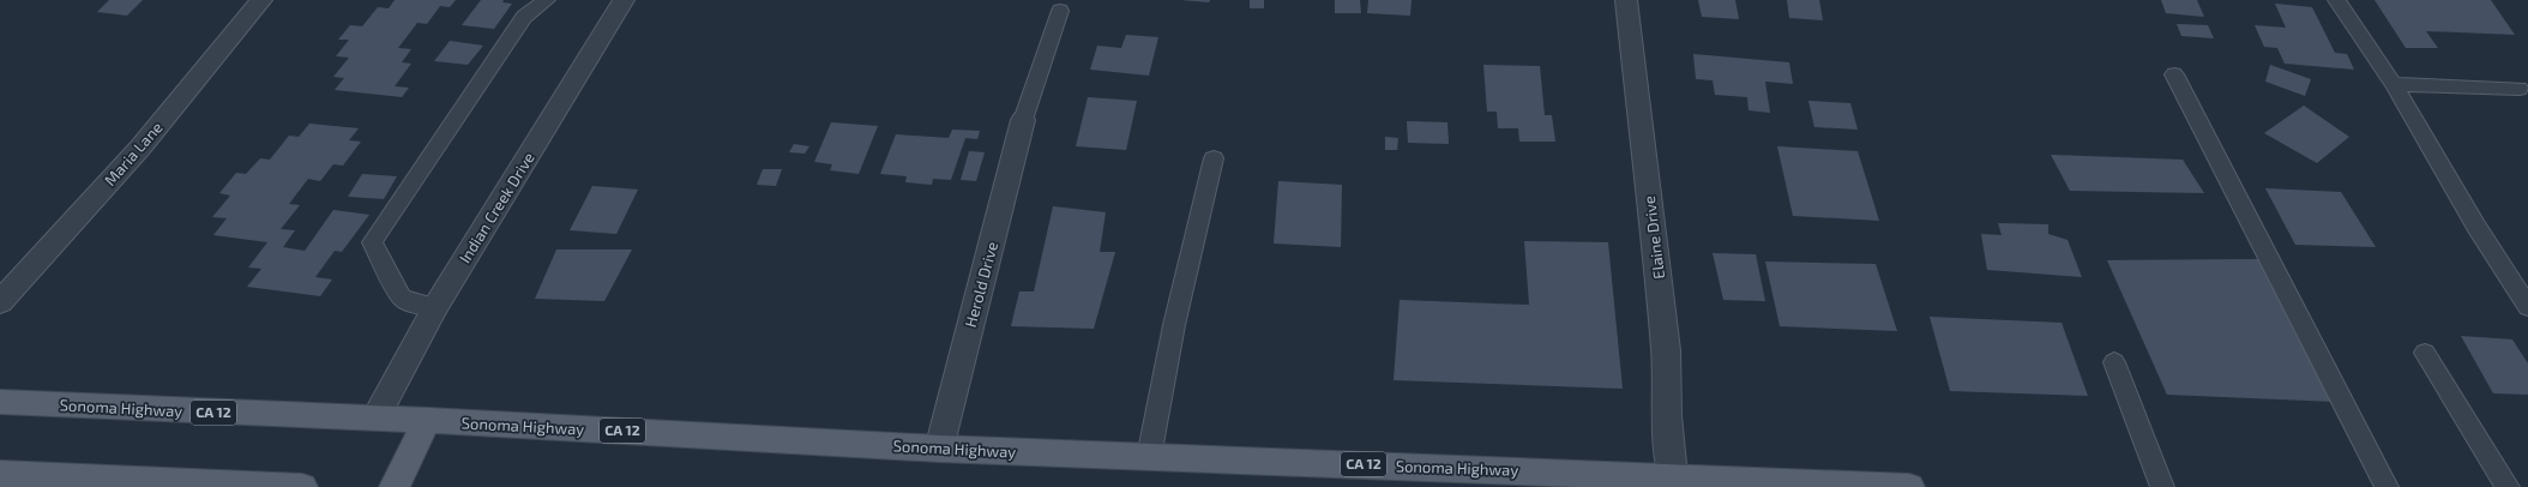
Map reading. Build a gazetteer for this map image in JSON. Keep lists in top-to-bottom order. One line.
{"streets":{"main road":["Sonoma Highway","CA 12"],"street":["Maria Lane","Indian Creek Drive","Elaine Drive","Herold Drive"]},"crossings":[["Indian Creek Drive","Sonoma Highway"],["Elaine Drive","Sonoma Highway"],["Herold Drive","Sonoma Highway"]]}
